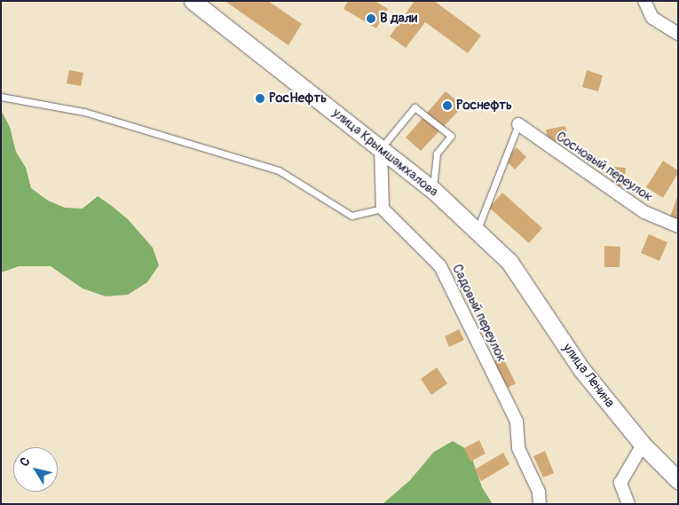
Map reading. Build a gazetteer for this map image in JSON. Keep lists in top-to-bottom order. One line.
{"streets":{"main road":["улица Крымшамхалова","улица Ленина"],"street":["Сосновый переулок","Садовый переулок"]},"crossings":[["улица Крымшамхалова","улица Ленина"]],"places":["В дали","РосНефть","Роснефть"],"north":"top left"}
